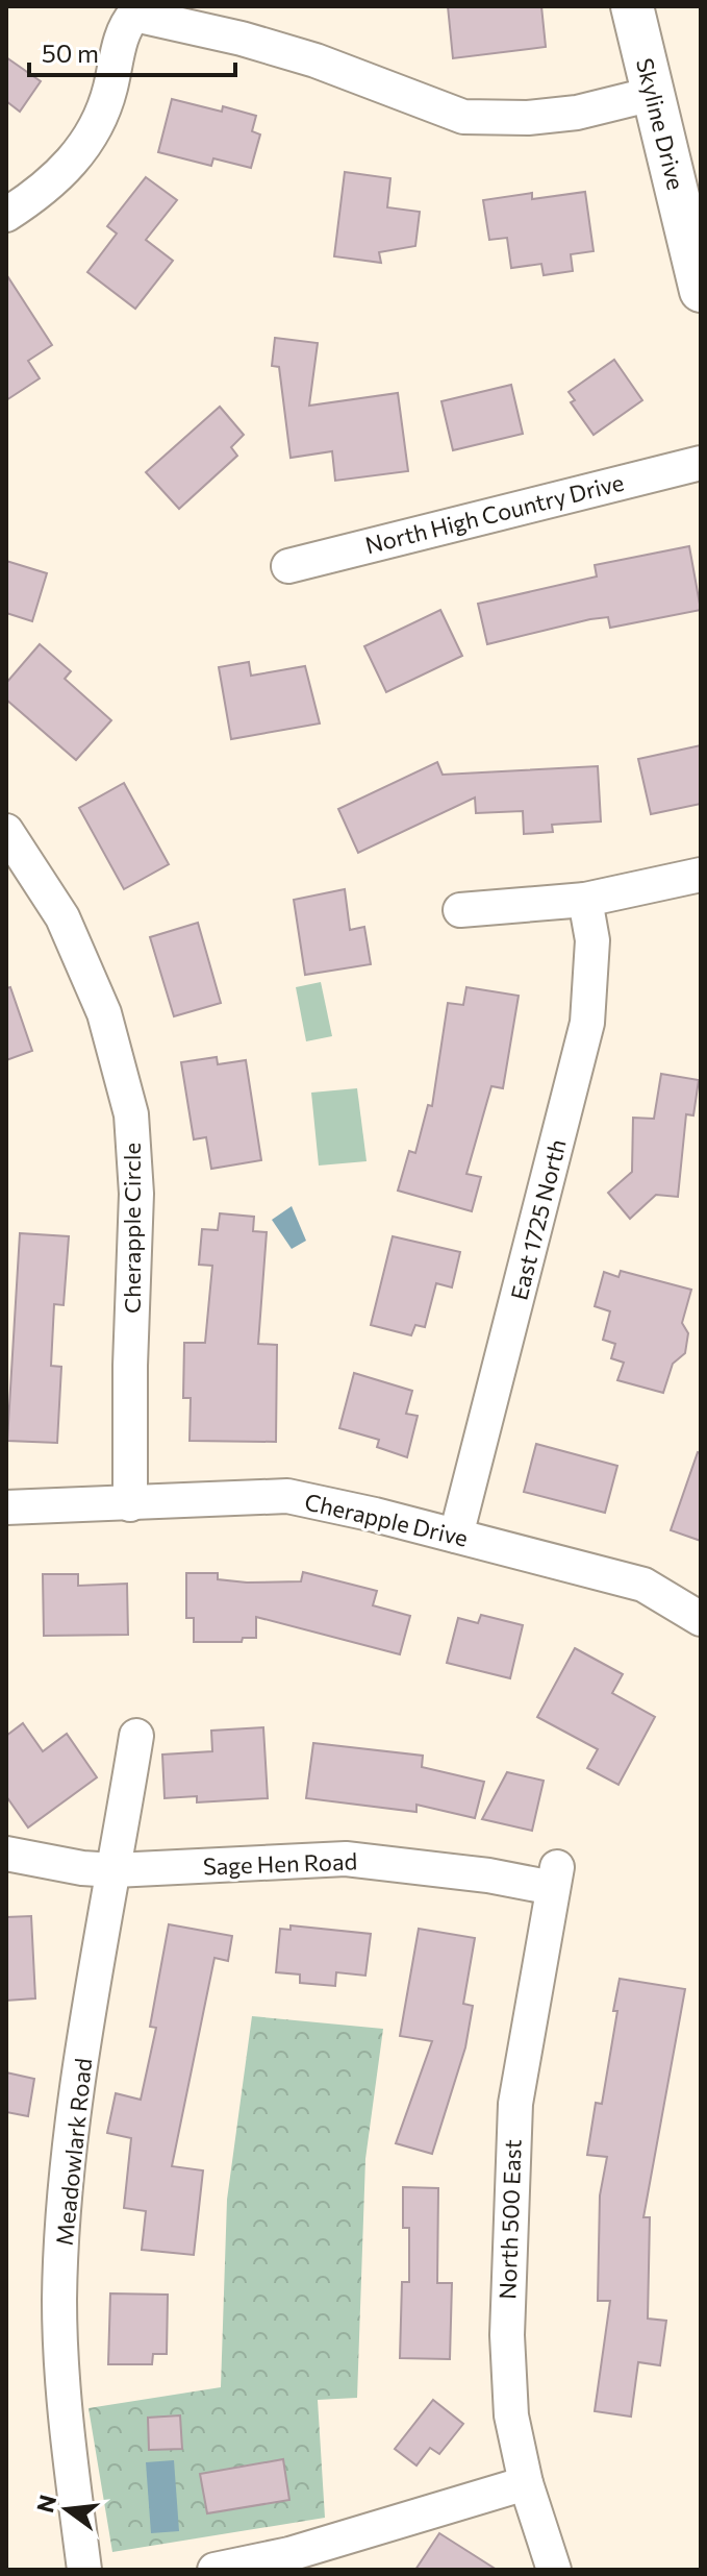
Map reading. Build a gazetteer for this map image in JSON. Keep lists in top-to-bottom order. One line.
{"streets":{"street":["Skyline Drive","North High Country Drive","East 1725 North","Cherapple Circle","Cherapple Drive","Sage Hen Road","Meadowlark Road","North 500 East"]},"crossings":[["East 1725 North","Cherapple Drive"],["Cherapple Circle","Cherapple Drive"],["Sage Hen Road","Meadowlark Road"],["Sage Hen Road","North 500 East"]],"scale_bar":"50 m","north":"left"}
